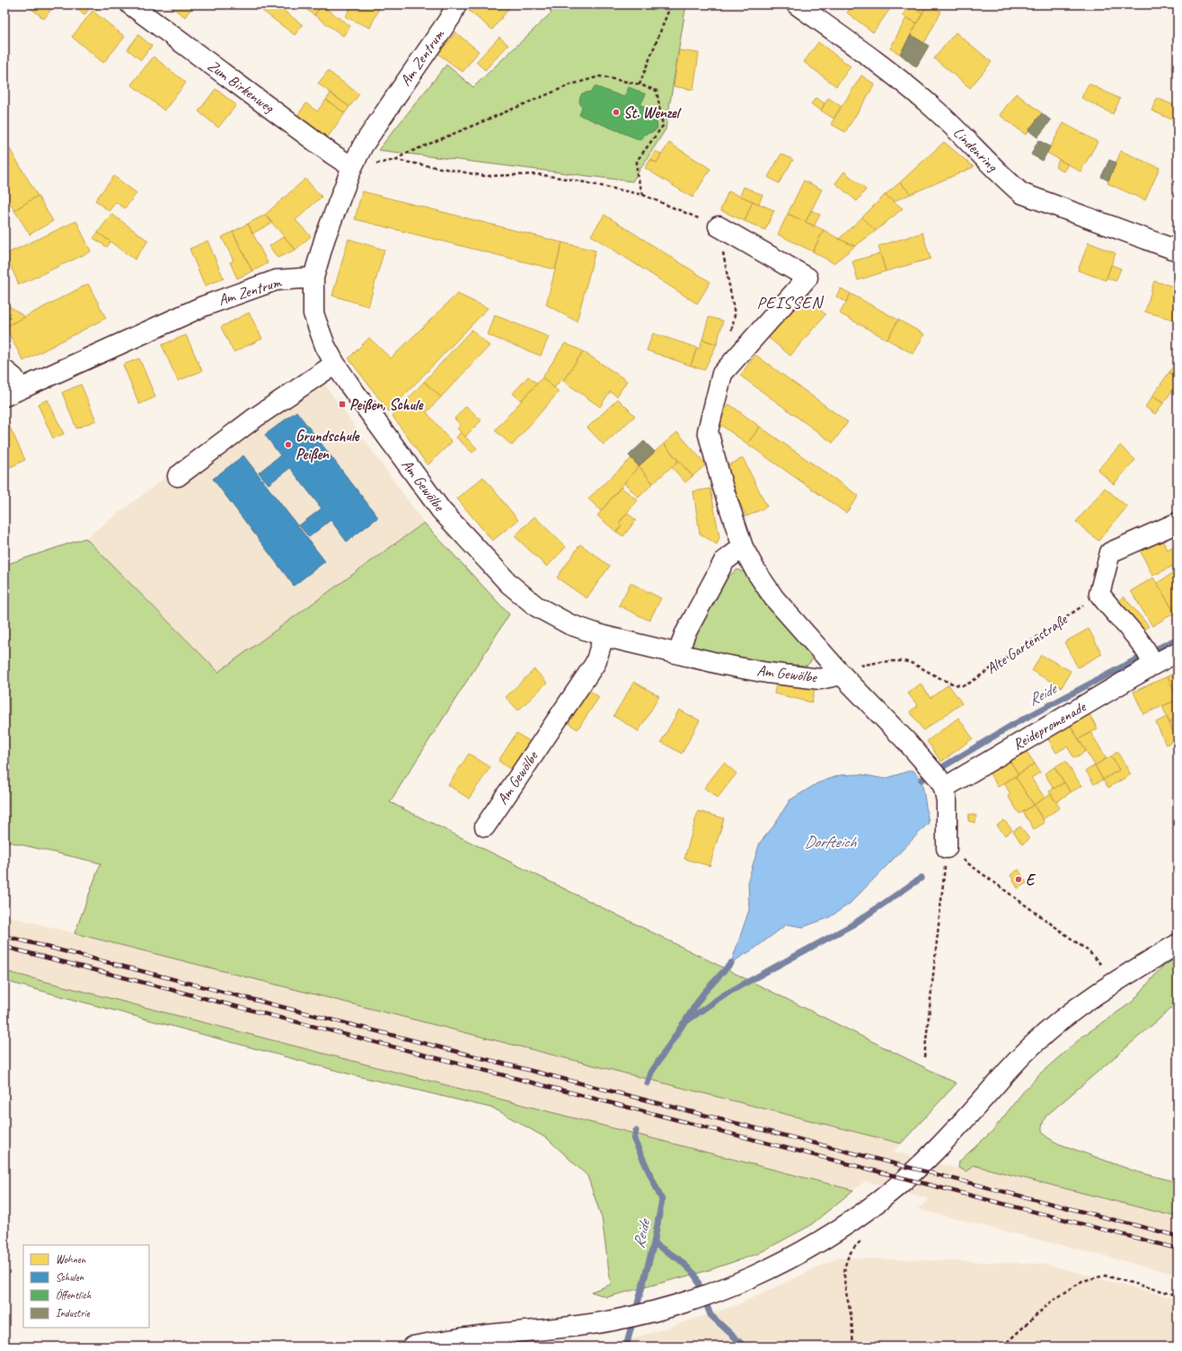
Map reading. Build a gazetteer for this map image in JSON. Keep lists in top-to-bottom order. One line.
{"streets":{"street":["Am Zentrum","Zum Birkenweg","Lindenring","Am Gewölbe","Reidepromenade"],"path":["Alte Gartenstraße"]},"crossings":[["Am Zentrum","Zum Birkenweg"],["Am Zentrum","Am Gewölbe"],["Am Gewölbe","Alte Gartenstraße"]],"districts":["PEISSEN"],"water":["Reide","Dorfteich"],"places":{"other":["St. Wenzel","Grundschule Peißen","E"],"transit":["Peißen, Schule"]},"legend":["Wohnen","Schulen","Öffentlich","Industrie"]}
